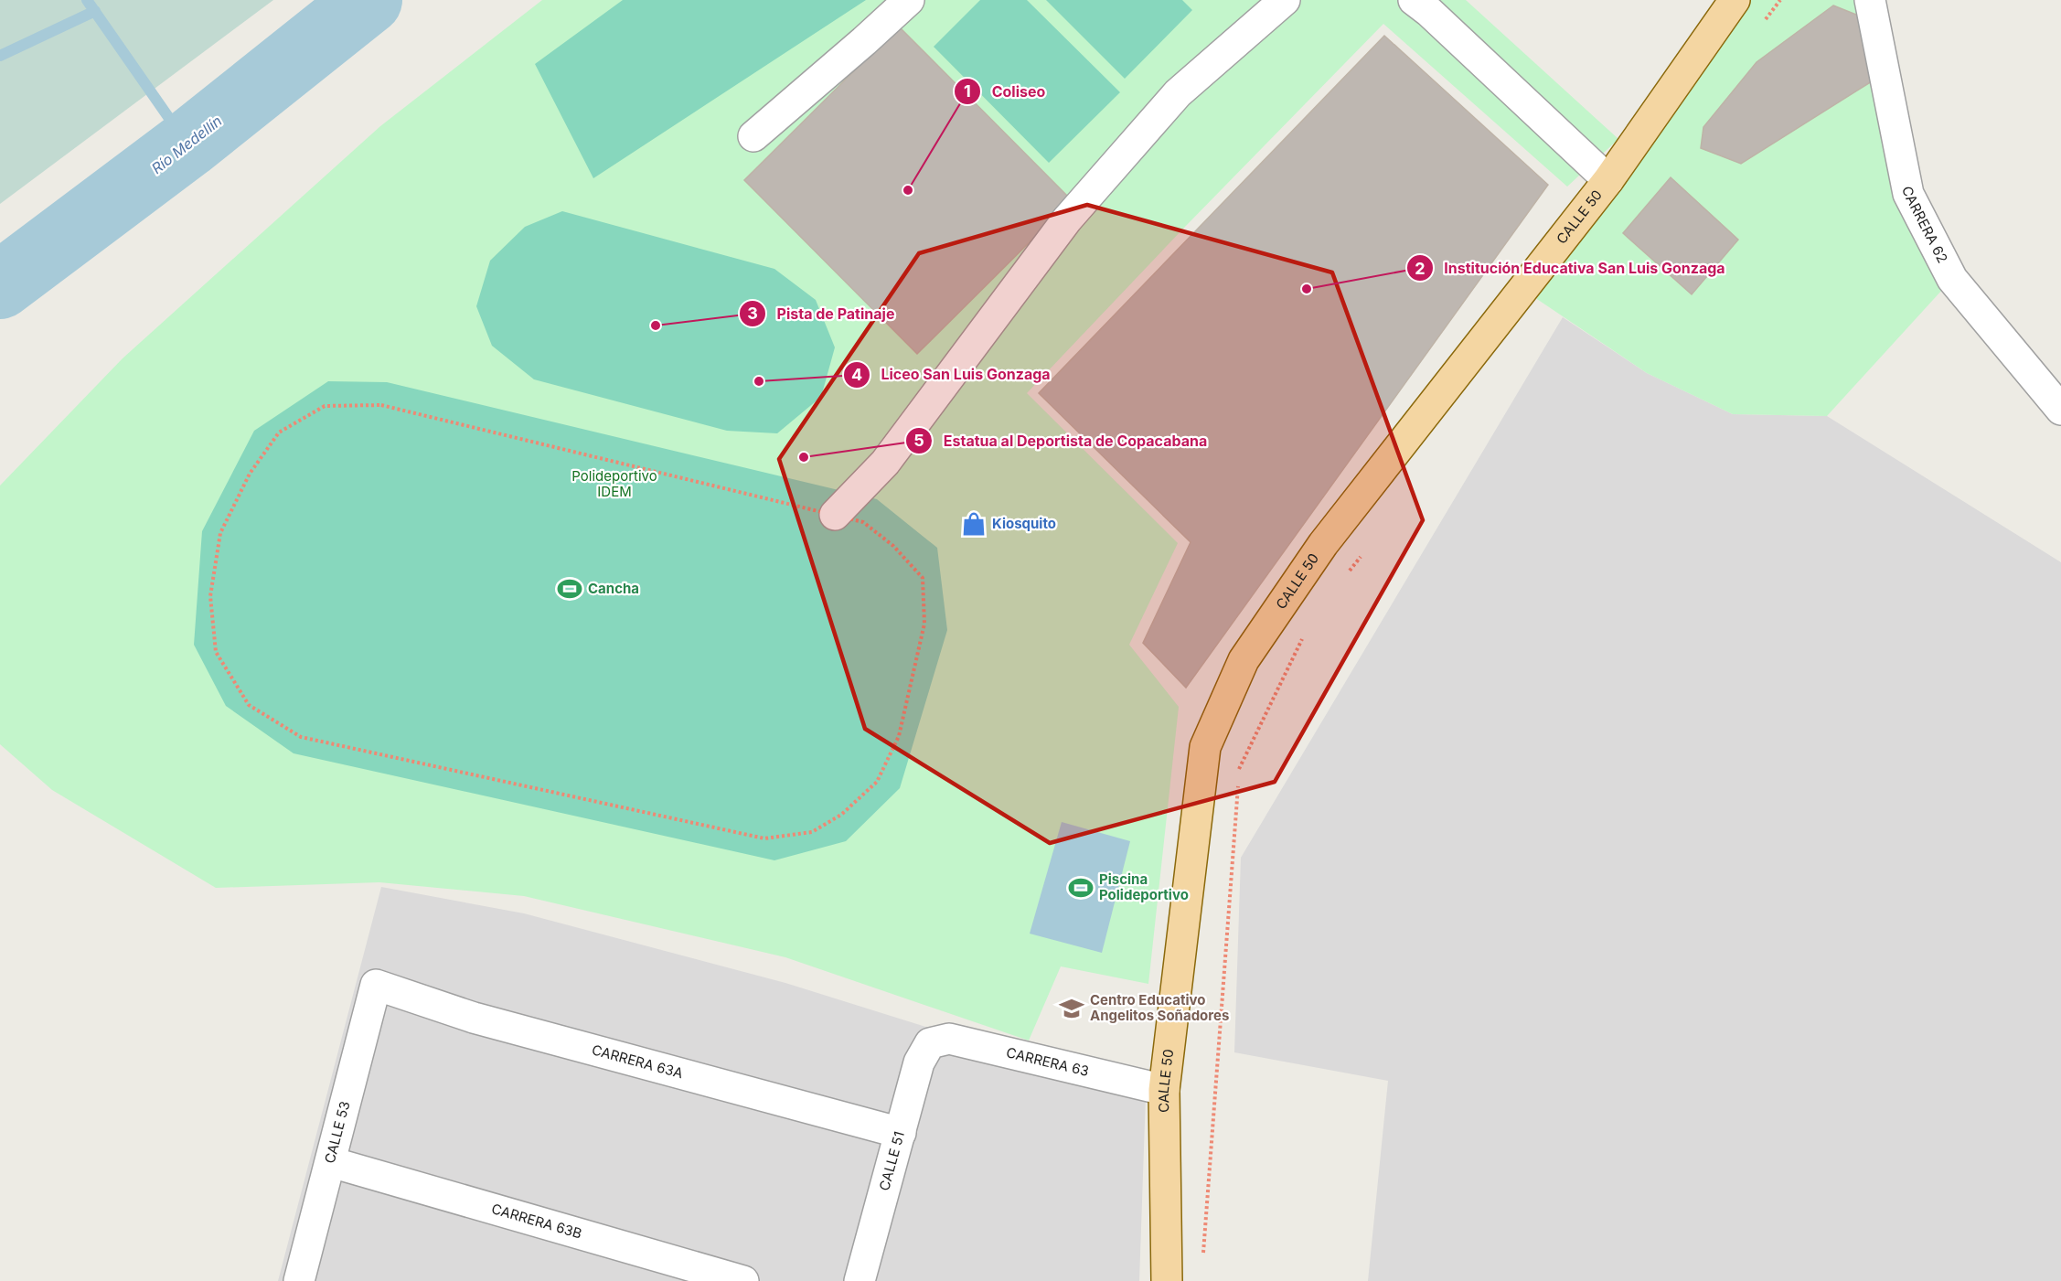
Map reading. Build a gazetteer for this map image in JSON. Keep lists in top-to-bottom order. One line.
{"streets":{"main road":["CALLE 50"],"street":["CARRERA 62","CARRERA 63A","CARRERA 63","CALLE 53","CALLE 51","CARRERA 63B"]},"crossings":[["CALLE 50","CARRERA 63"],["CARRERA 63A","CALLE 53"],["CARRERA 63A","CALLE 51"],["CARRERA 63","CALLE 51"],["CALLE 53","CARRERA 63B"]],"water":["Río Medellín"],"parks":["Polideportivo IDEM"],"places":{"other":["Coliseo","Institución Educativa San Luis Gonzaga","Pista de Patinaje","Liceo San Luis Gonzaga","Estatua al Deportista de Copacabana"],"shop":["Kiosquito"],"sports":["Cancha","Piscina Polideportivo"],"school or university":["Centro Educativo Angelitos Soñadores"]}}
